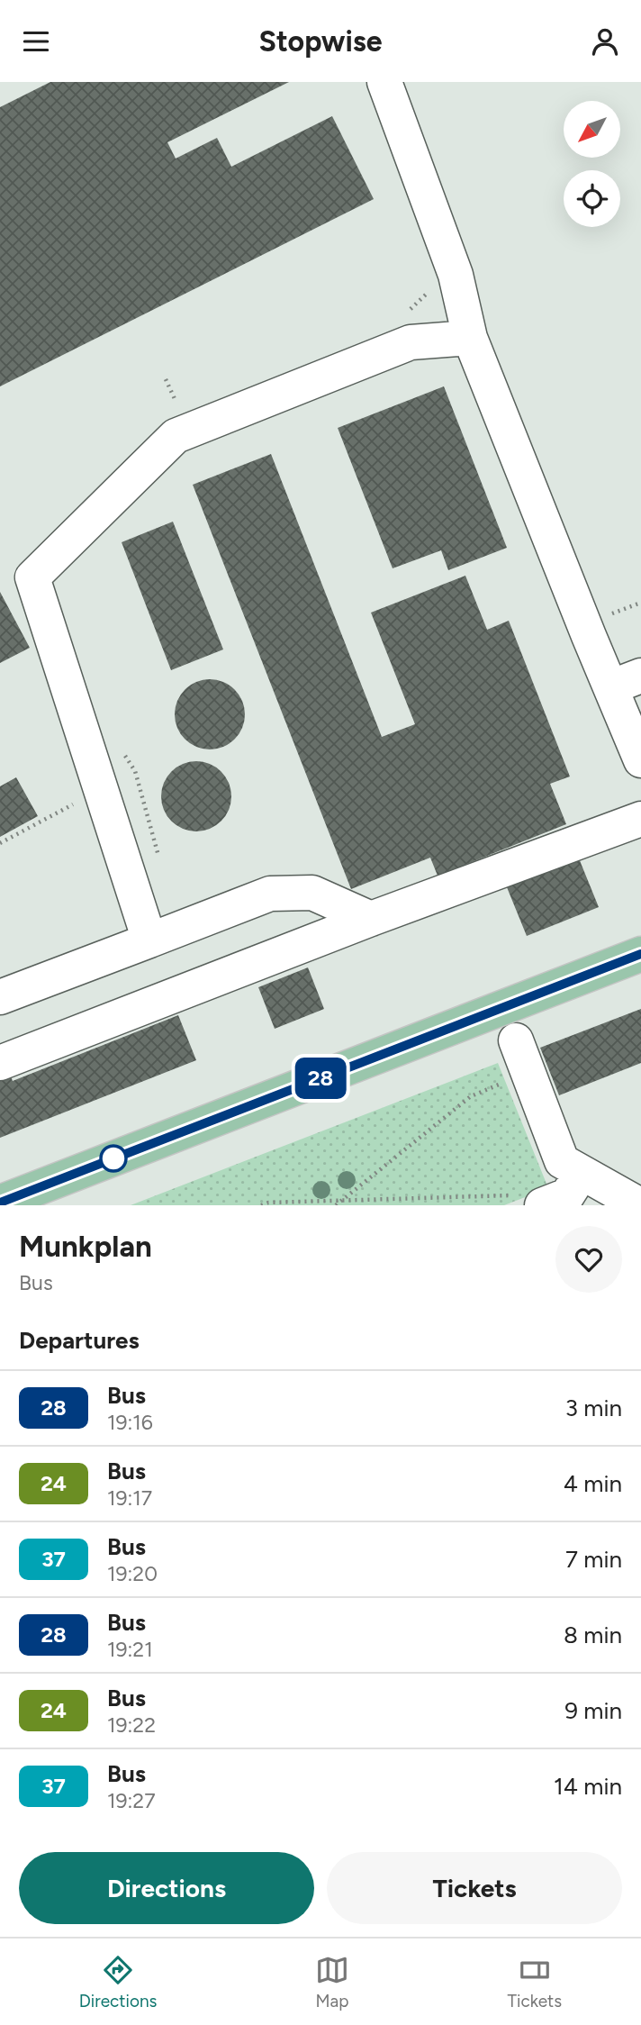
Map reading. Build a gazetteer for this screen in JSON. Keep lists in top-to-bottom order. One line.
{"lines":["bus line 28"],"north":"bottom left","page":{"header":"Stopwise","on_map":"28","heading":[["Munkplan","Bus"],"Departures"],"list":[{"mark":"28","name":"Bus","note":"19:16","value":"3 min"},{"mark":"24","name":"Bus","note":"19:17","value":"4 min"},{"mark":"37","name":"Bus","note":"19:20","value":"7 min"},{"mark":"28","name":"Bus","note":"19:21","value":"8 min"},{"mark":"24","name":"Bus","note":"19:22","value":"9 min"},{"mark":"37","name":"Bus","note":"19:27","value":"14 min"}],"buttons":["Directions","Tickets"],"tabs":["Directions","Map","Tickets"]}}
